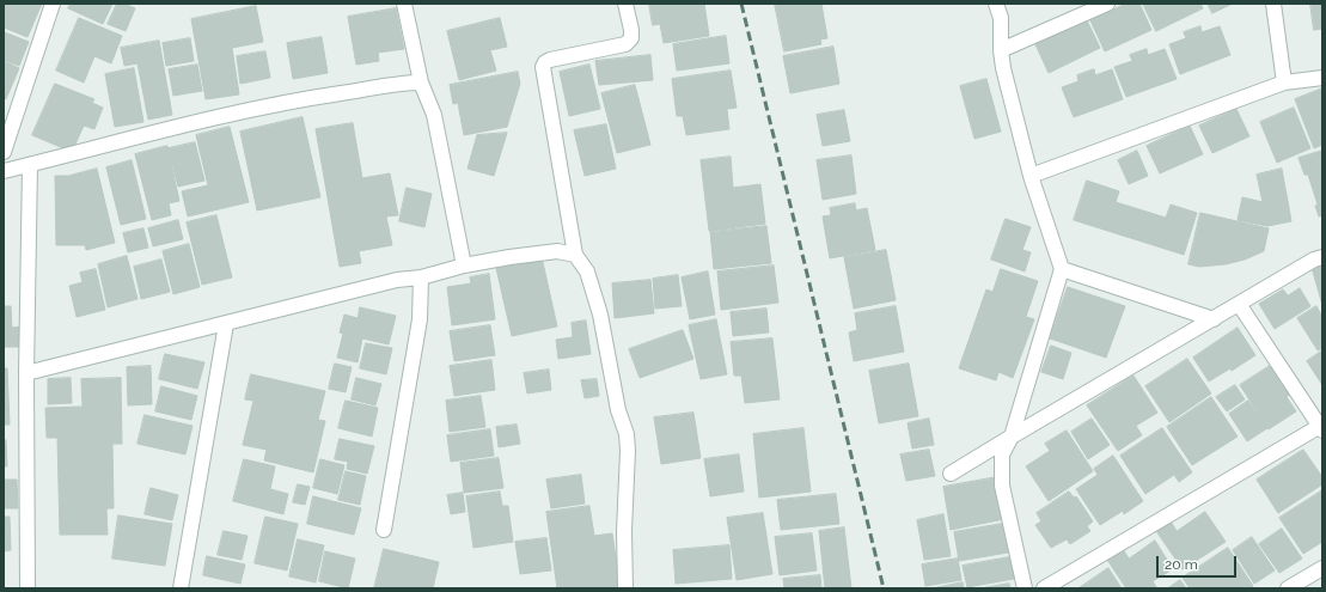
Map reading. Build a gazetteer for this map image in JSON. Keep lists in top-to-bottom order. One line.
{"scale_bar":"20 m"}
